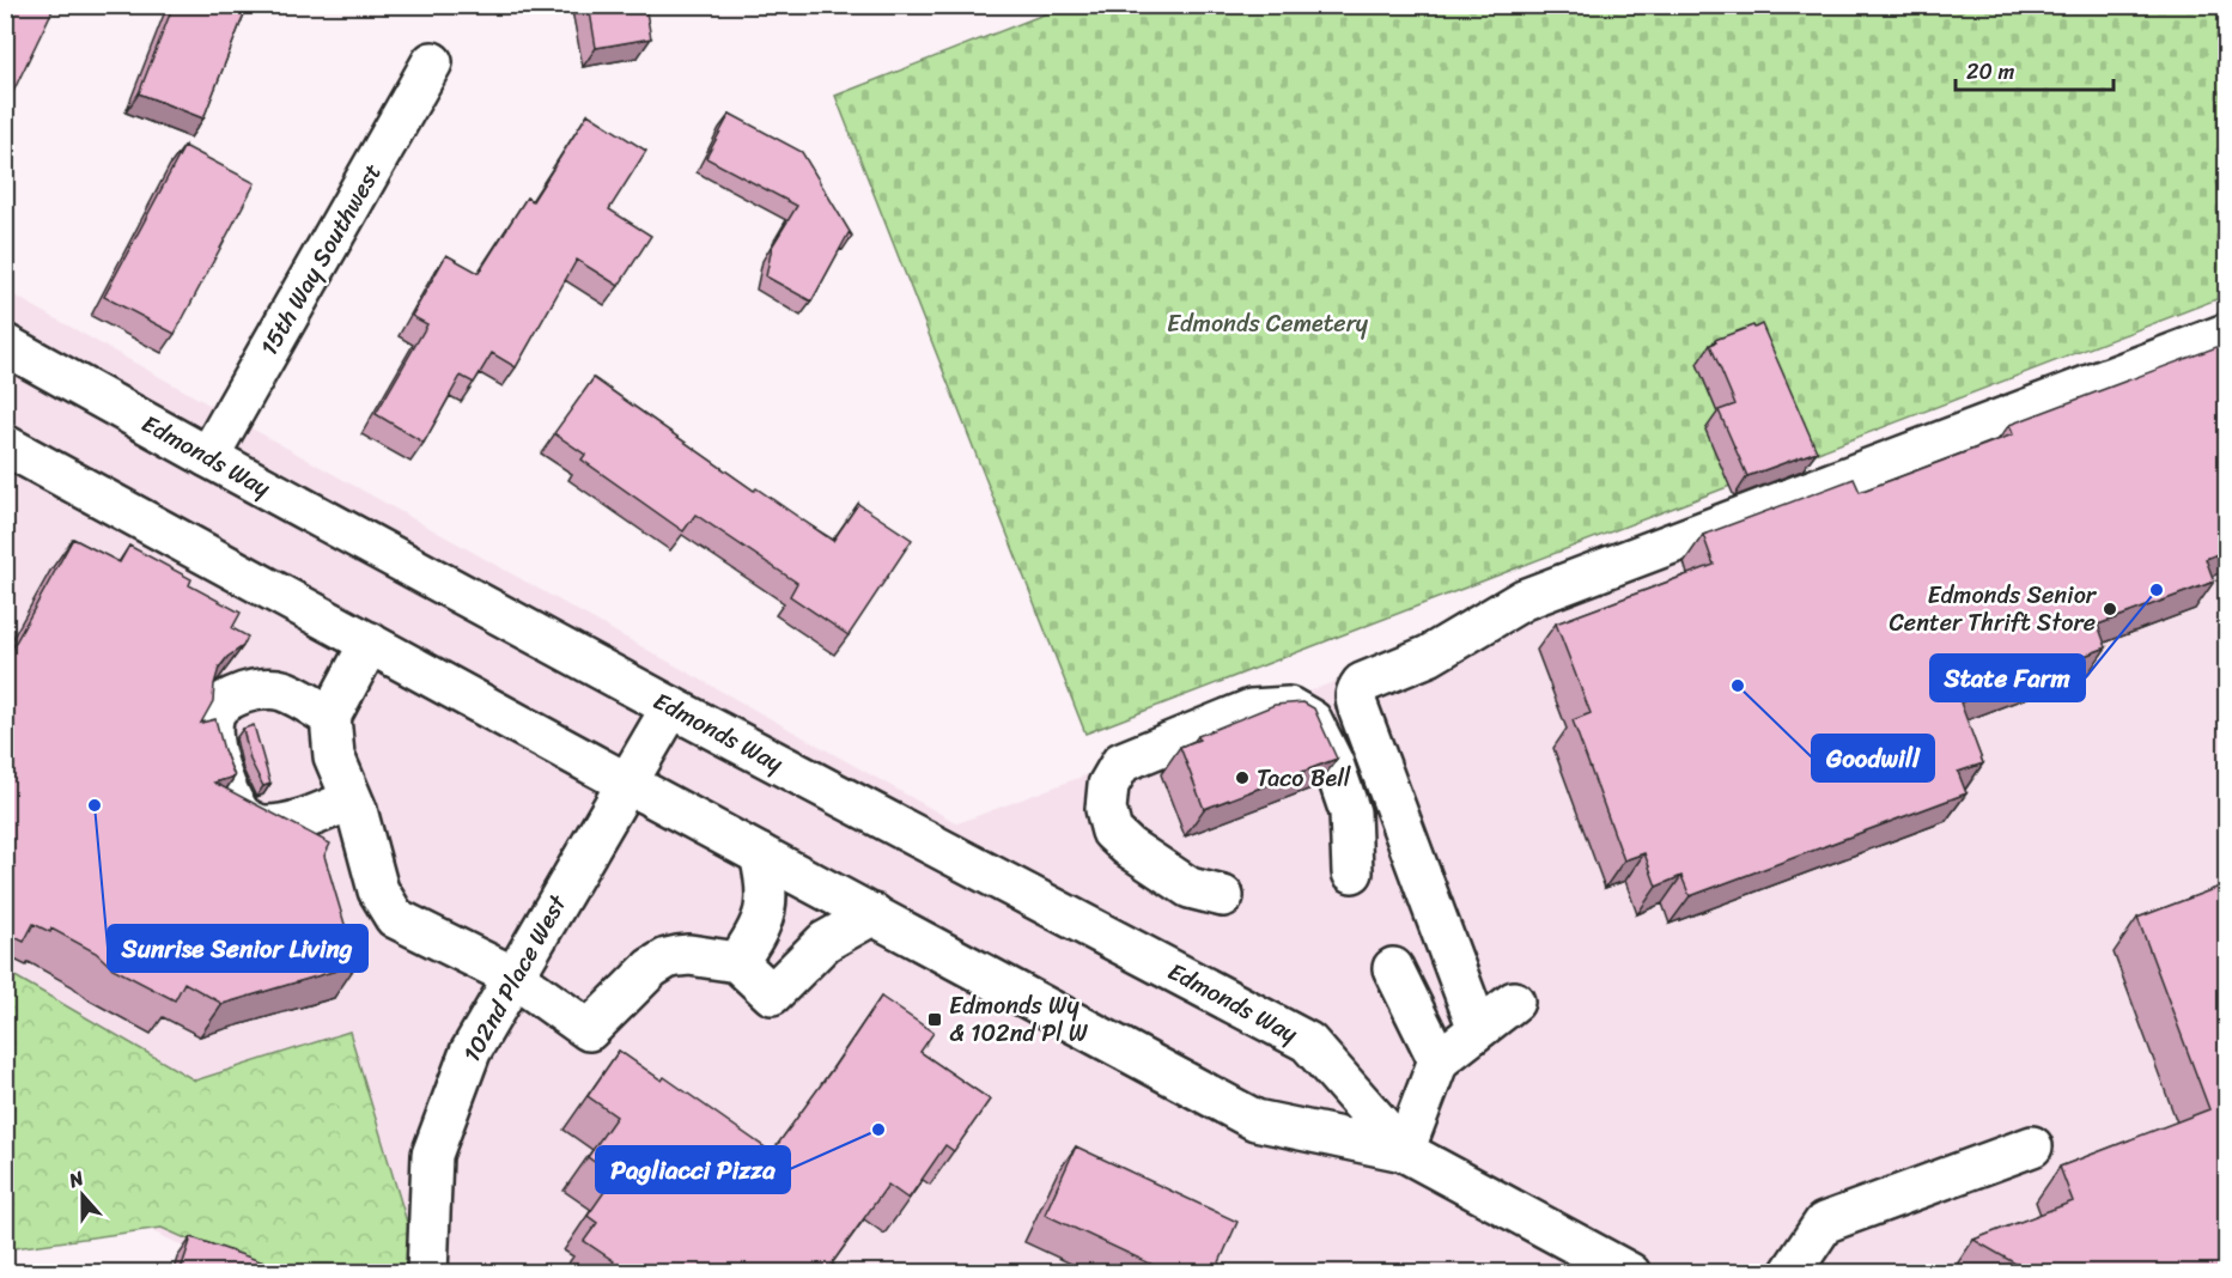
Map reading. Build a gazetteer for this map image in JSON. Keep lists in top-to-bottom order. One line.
{"streets":{"main road":["15th Way Southwest","Edmonds Way","102nd Place West"]},"crossings":[["15th Way Southwest","Edmonds Way"],["Edmonds Way","102nd Place West"]],"parks":["Edmonds Cemetery"],"places":{"other":["State Farm","Edmonds Senior Center Thrift Store","Goodwill","Taco Bell","Sunrise Senior Living","Pagliacci Pizza"],"transit":["Edmonds Wy & 102nd Pl W"]},"scale_bar":"20 m","north":"top"}
